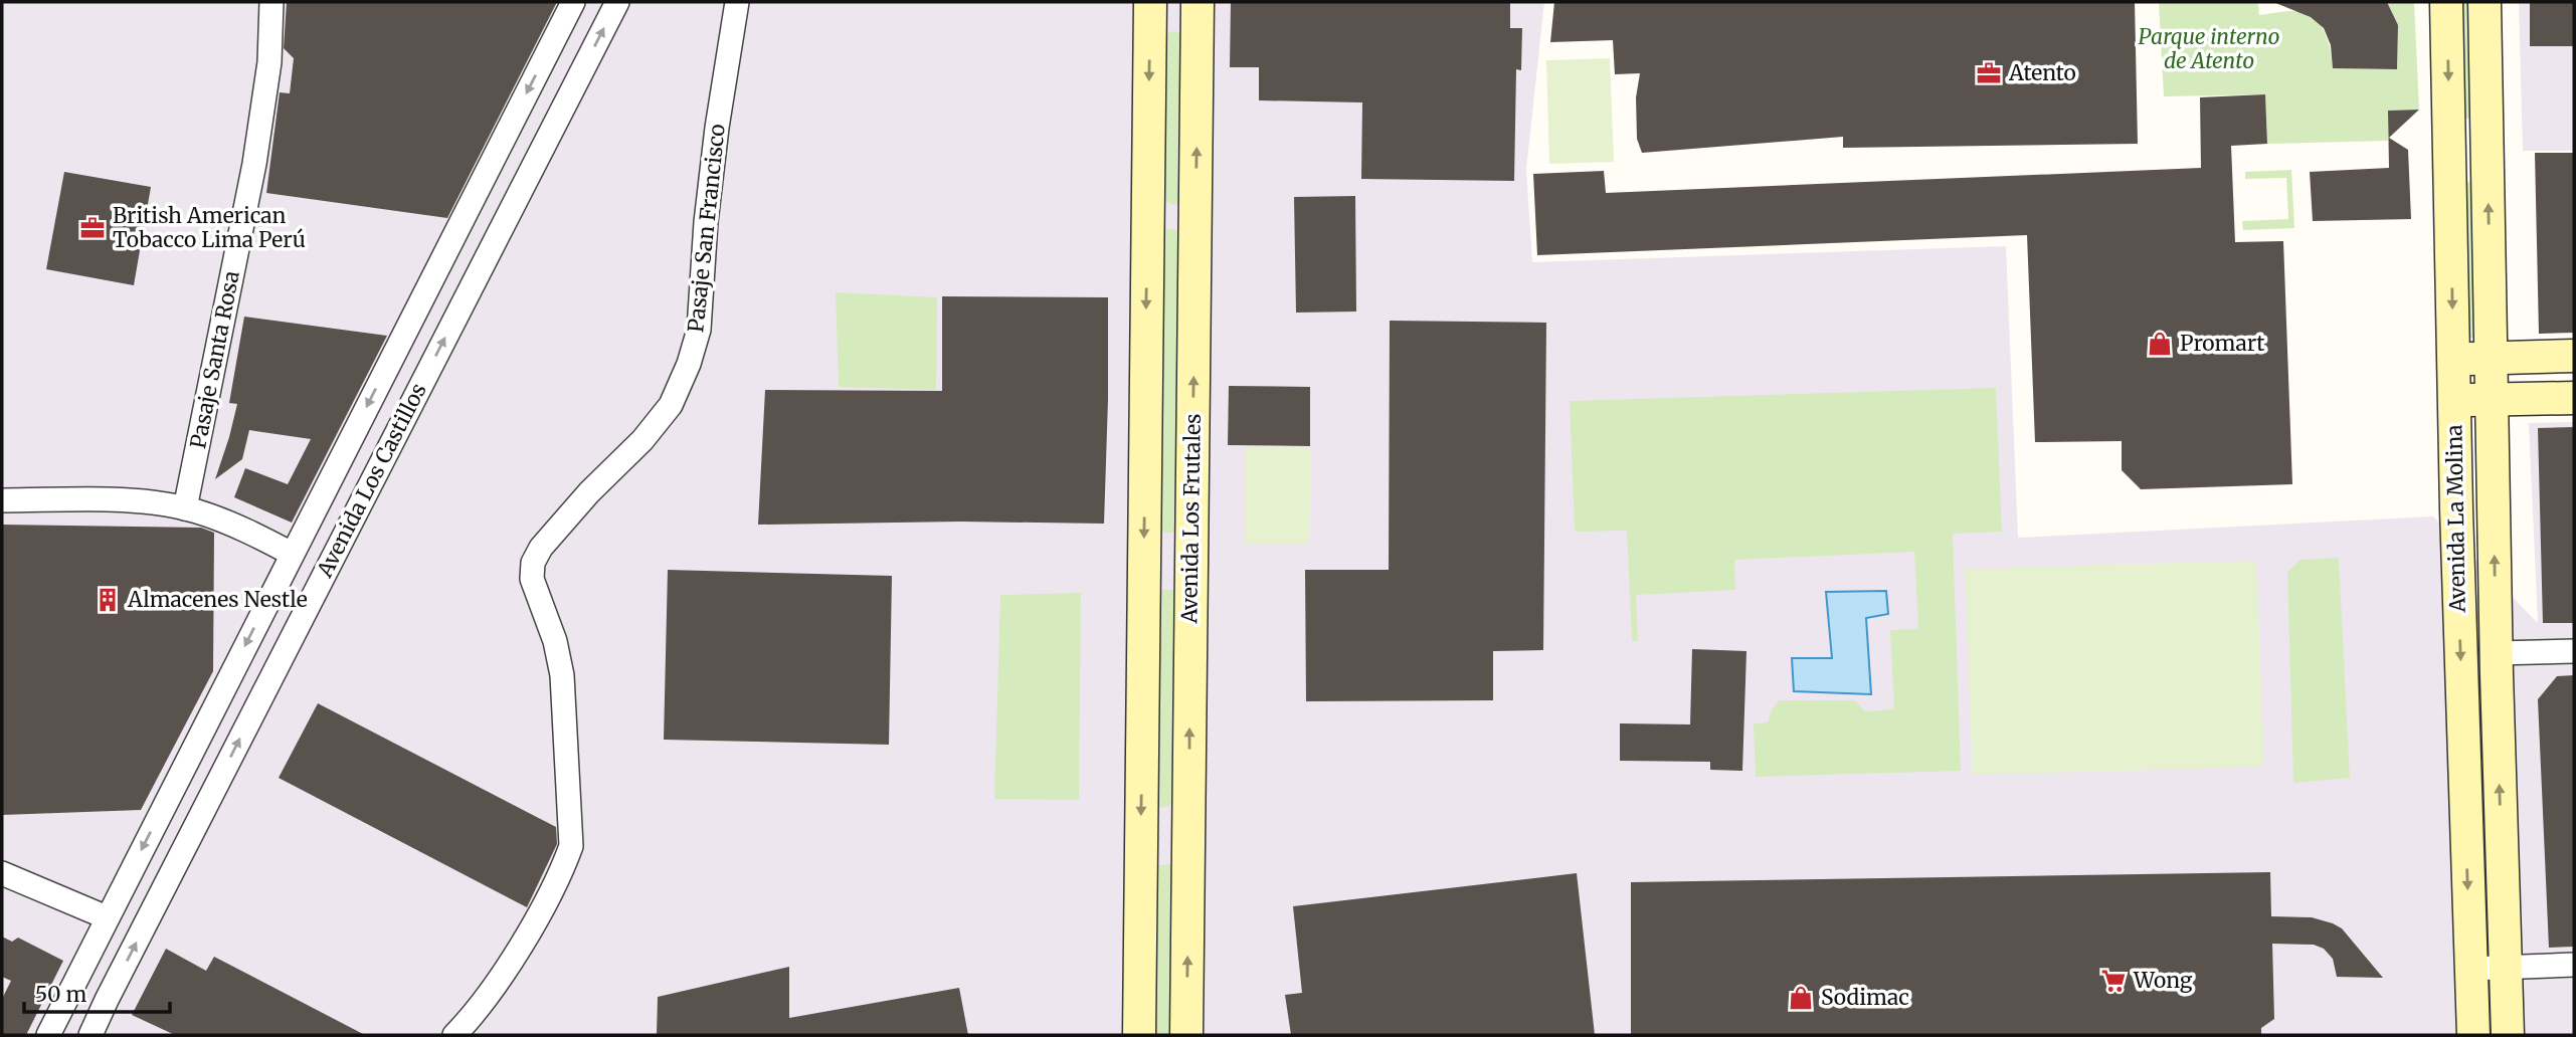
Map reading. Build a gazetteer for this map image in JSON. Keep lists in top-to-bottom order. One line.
{"streets":{"main road":["Avenida Los Frutales","Avenida La Molina"],"street":["Pasaje San Francisco","Pasaje Santa Rosa","Avenida Los Castillos"]},"parks":["Parque interno de Atento"],"places":{"office":["Atento","British American Tobacco Lima Perú"],"shop":["Promart","Sodimac"],"building":["Almacenes Nestle"],"supermarket":["Wong"]},"scale_bar":"50 m"}
